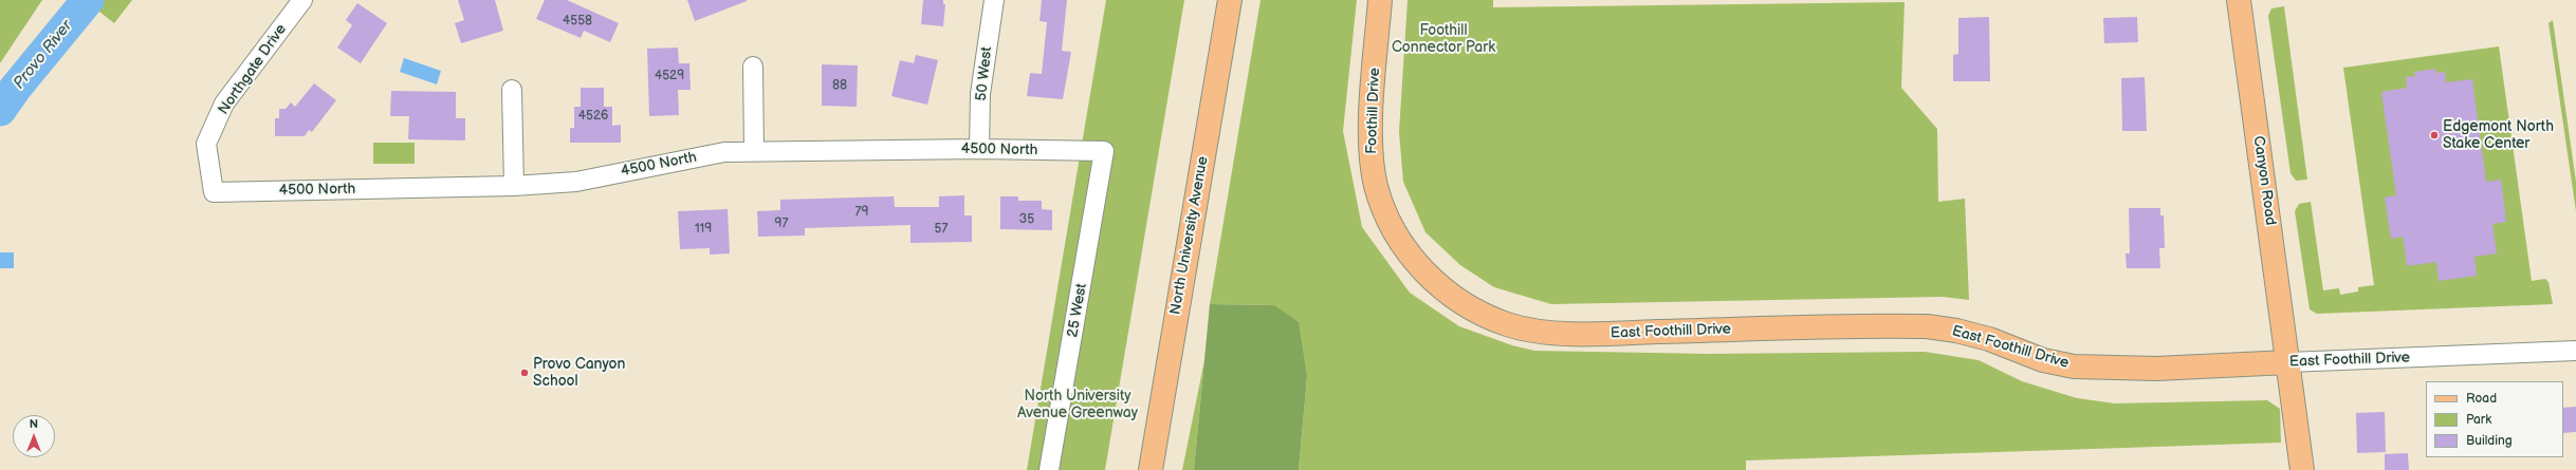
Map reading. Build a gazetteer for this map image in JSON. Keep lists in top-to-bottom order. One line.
{"streets":{"main road":["Foothill Drive","Canyon Road","North University Avenue","East Foothill Drive"],"street":["Northgate Drive","50 West","4500 North","25 West"]},"crossings":[["Northgate Drive","4500 North"],["50 West","4500 North"],["Foothill Drive","East Foothill Drive"],["4500 North","25 West"],["Canyon Road","East Foothill Drive"]],"water":["Provo River"],"parks":["Foothill Connector Park","North University Avenue Greenway"],"places":["Edgemont North Stake Center","Provo Canyon School"],"house_numbers":["4558","4529","88","4526","79","35","97","119","57"],"legend":["Road","Park","Building"],"north":"top"}
